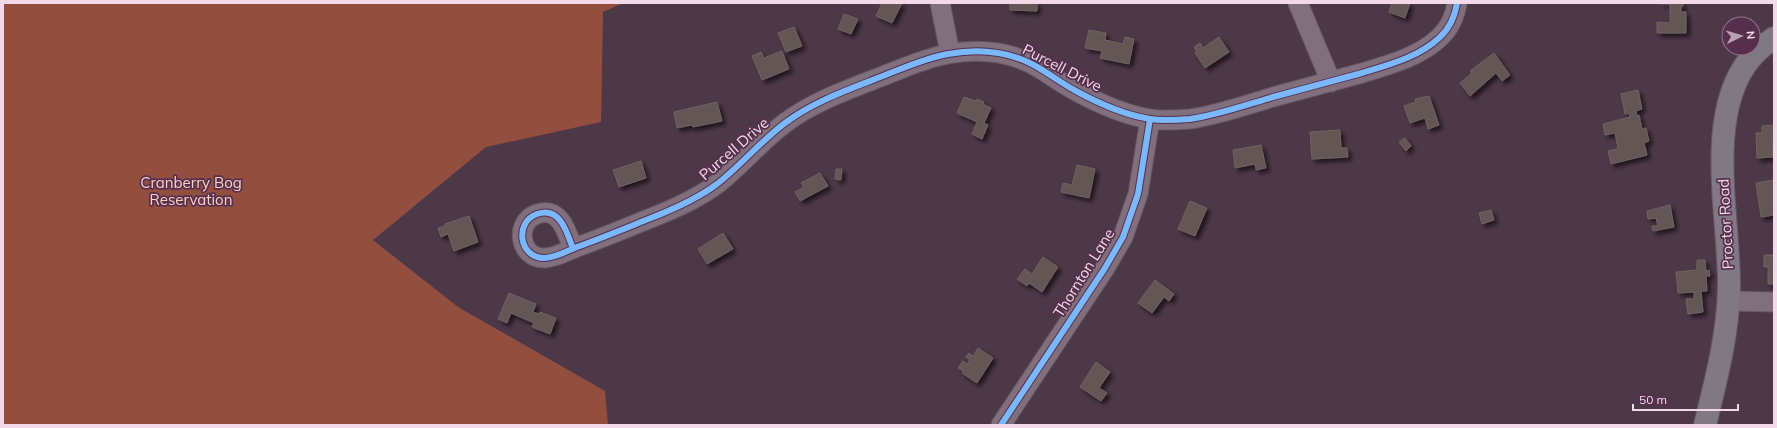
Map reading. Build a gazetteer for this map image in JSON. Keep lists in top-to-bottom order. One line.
{"streets":{"main road":["Proctor Road"],"street":["Purcell Drive","Thornton Lane"]},"crossings":[["Purcell Drive","Thornton Lane"]],"parks":["Cranberry Bog Reservation"],"scale_bar":"50 m","north":"right"}
